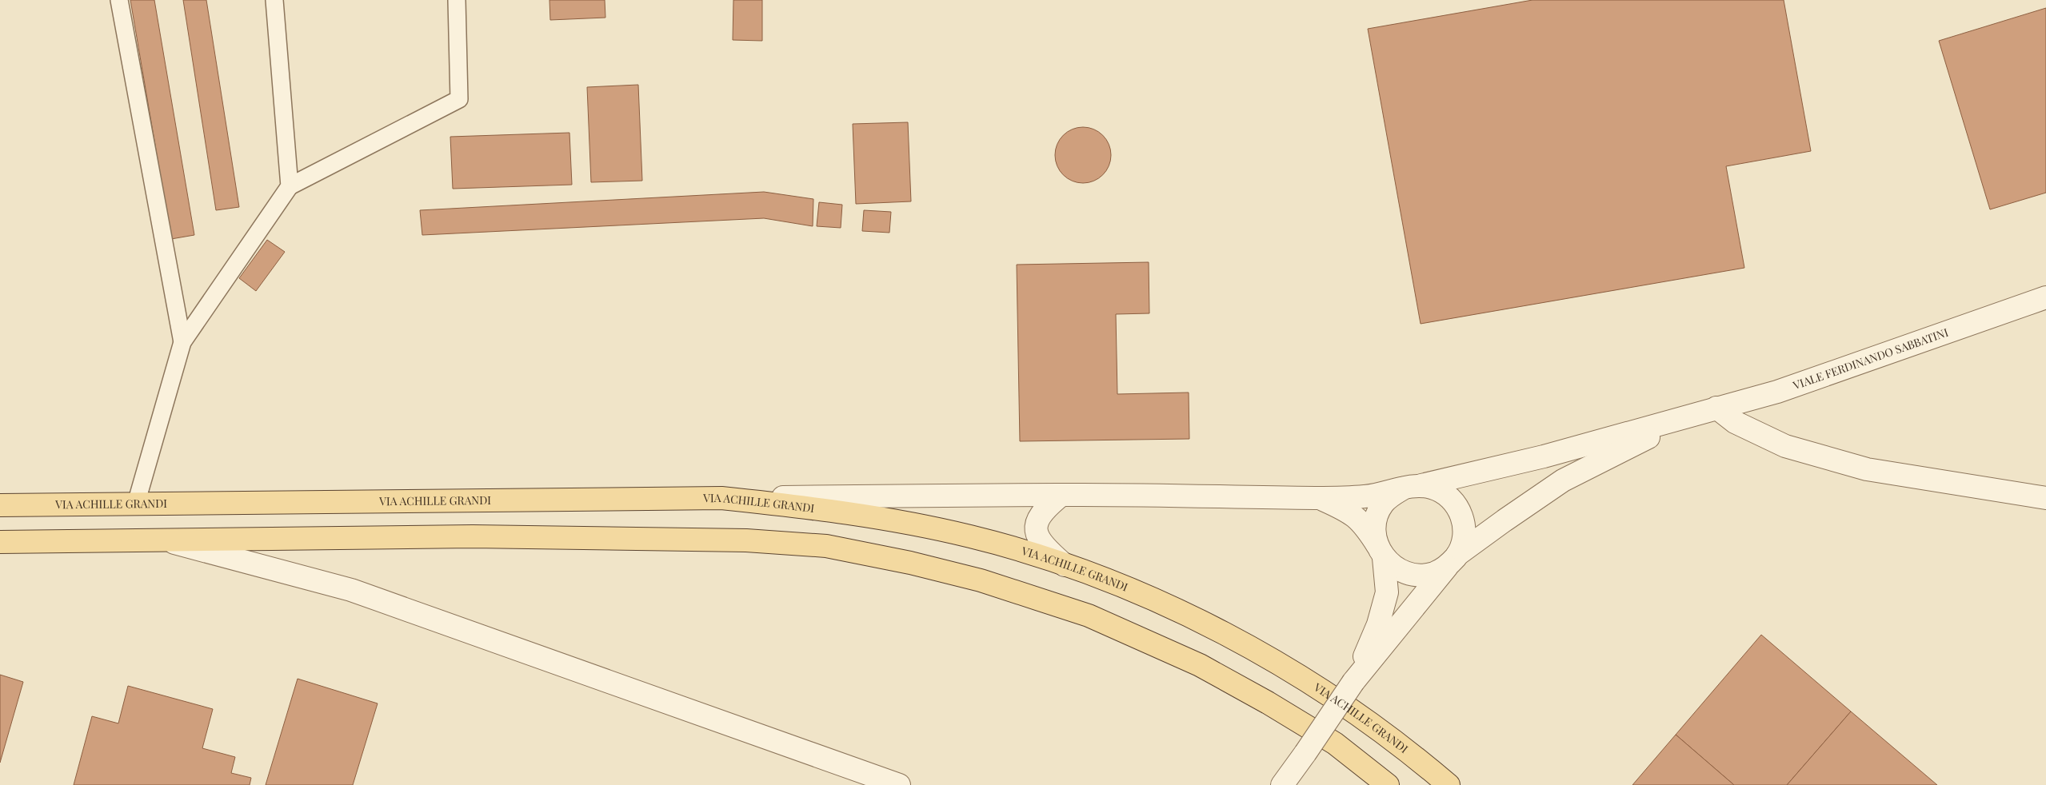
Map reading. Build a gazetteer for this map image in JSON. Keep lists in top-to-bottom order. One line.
{"streets":{"main road":["VIA ACHILLE GRANDI"],"street":["VIALE FERDINANDO SABBATINI"]}}
